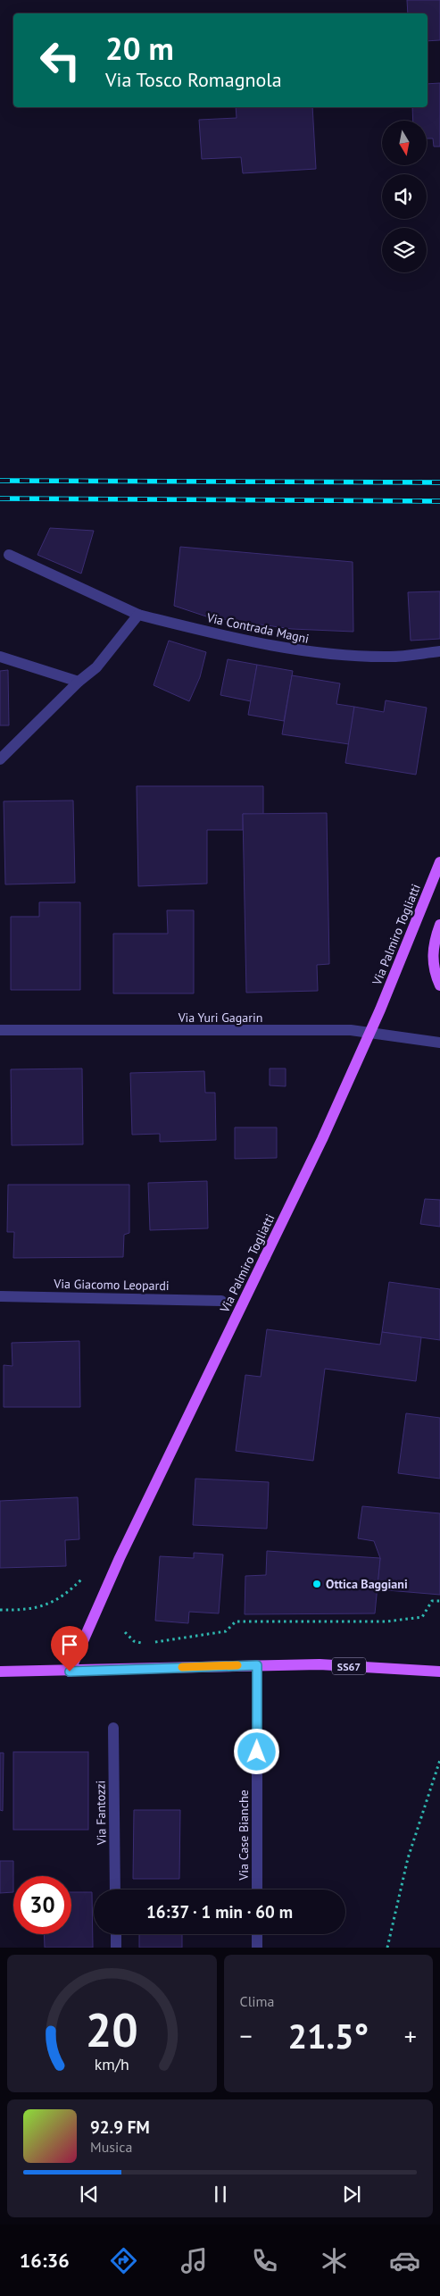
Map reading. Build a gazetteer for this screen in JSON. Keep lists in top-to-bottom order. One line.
{"streets":{"main road":["Via Palmiro Togliatti","SS67"],"street":["Via Contrada Magni","Via Yuri Gagarin","Via Giacomo Leopardi","Via Fantozzi","Via Case Bianche"]},"crossings":[["Via Palmiro Togliatti","SS67"],["SS67","Via Case Bianche"]],"places":["Ottica Baggiani"],"north":"bottom","page":{"turn":["20 m","Via Tosco Romagnola"],"limit":"30","trip":"16:37 · 1 min · 60 m","tile":"Clima","heat":["−","21.5°","+"],"song":["92.9 FM","Musica"],"tabs":"16:36","gauge":["20","km/h"]}}
